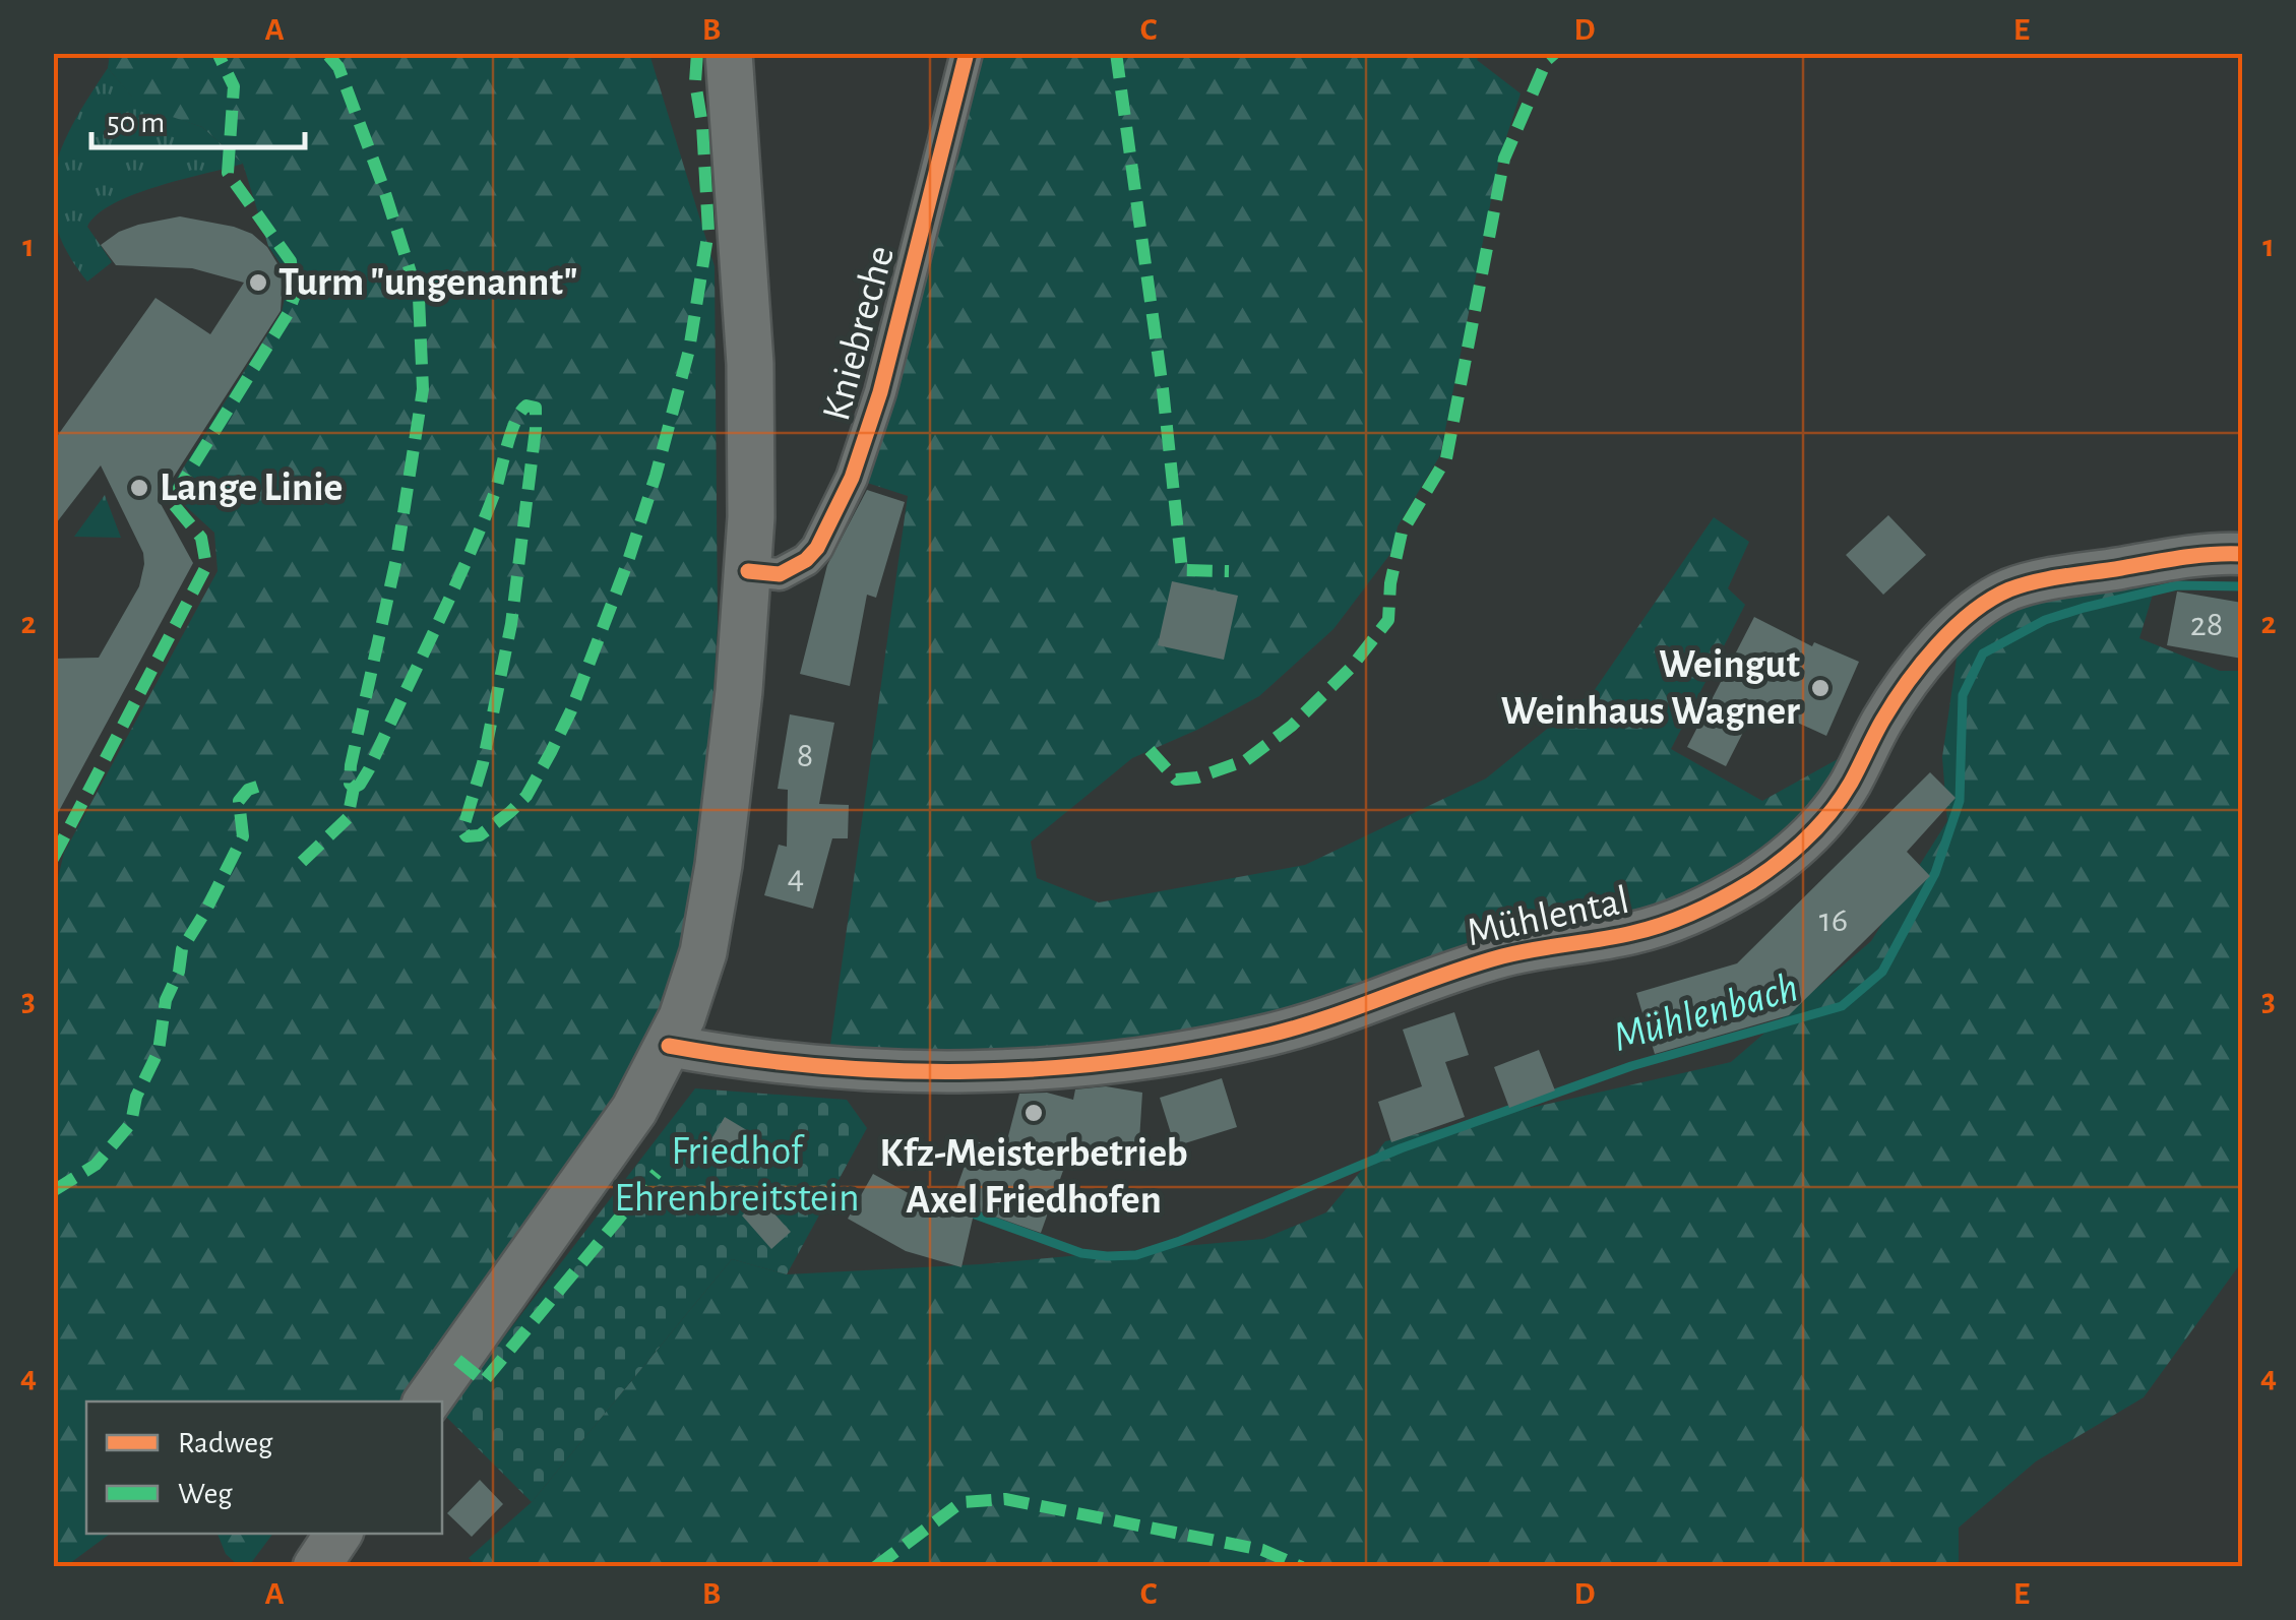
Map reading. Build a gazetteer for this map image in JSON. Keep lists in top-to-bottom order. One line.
{"streets":{"street":["Kniebreche","Mühlental"]},"water":["Mühlenbach"],"parks":["Friedhof Ehrenbreitstein"],"places":["Turm \"ungenannt\"","Lange Linie","Weingut Weinhaus Wagner","Kfz-Meisterbetrieb Axel Friedhofen"],"house_numbers":["28","8","4","16"],"legend":["Radweg","Weg"],"scale_bar":"50 m","grid":{"columns":["A","B","C","D","E"],"rows":["1","2","3","4"]}}
